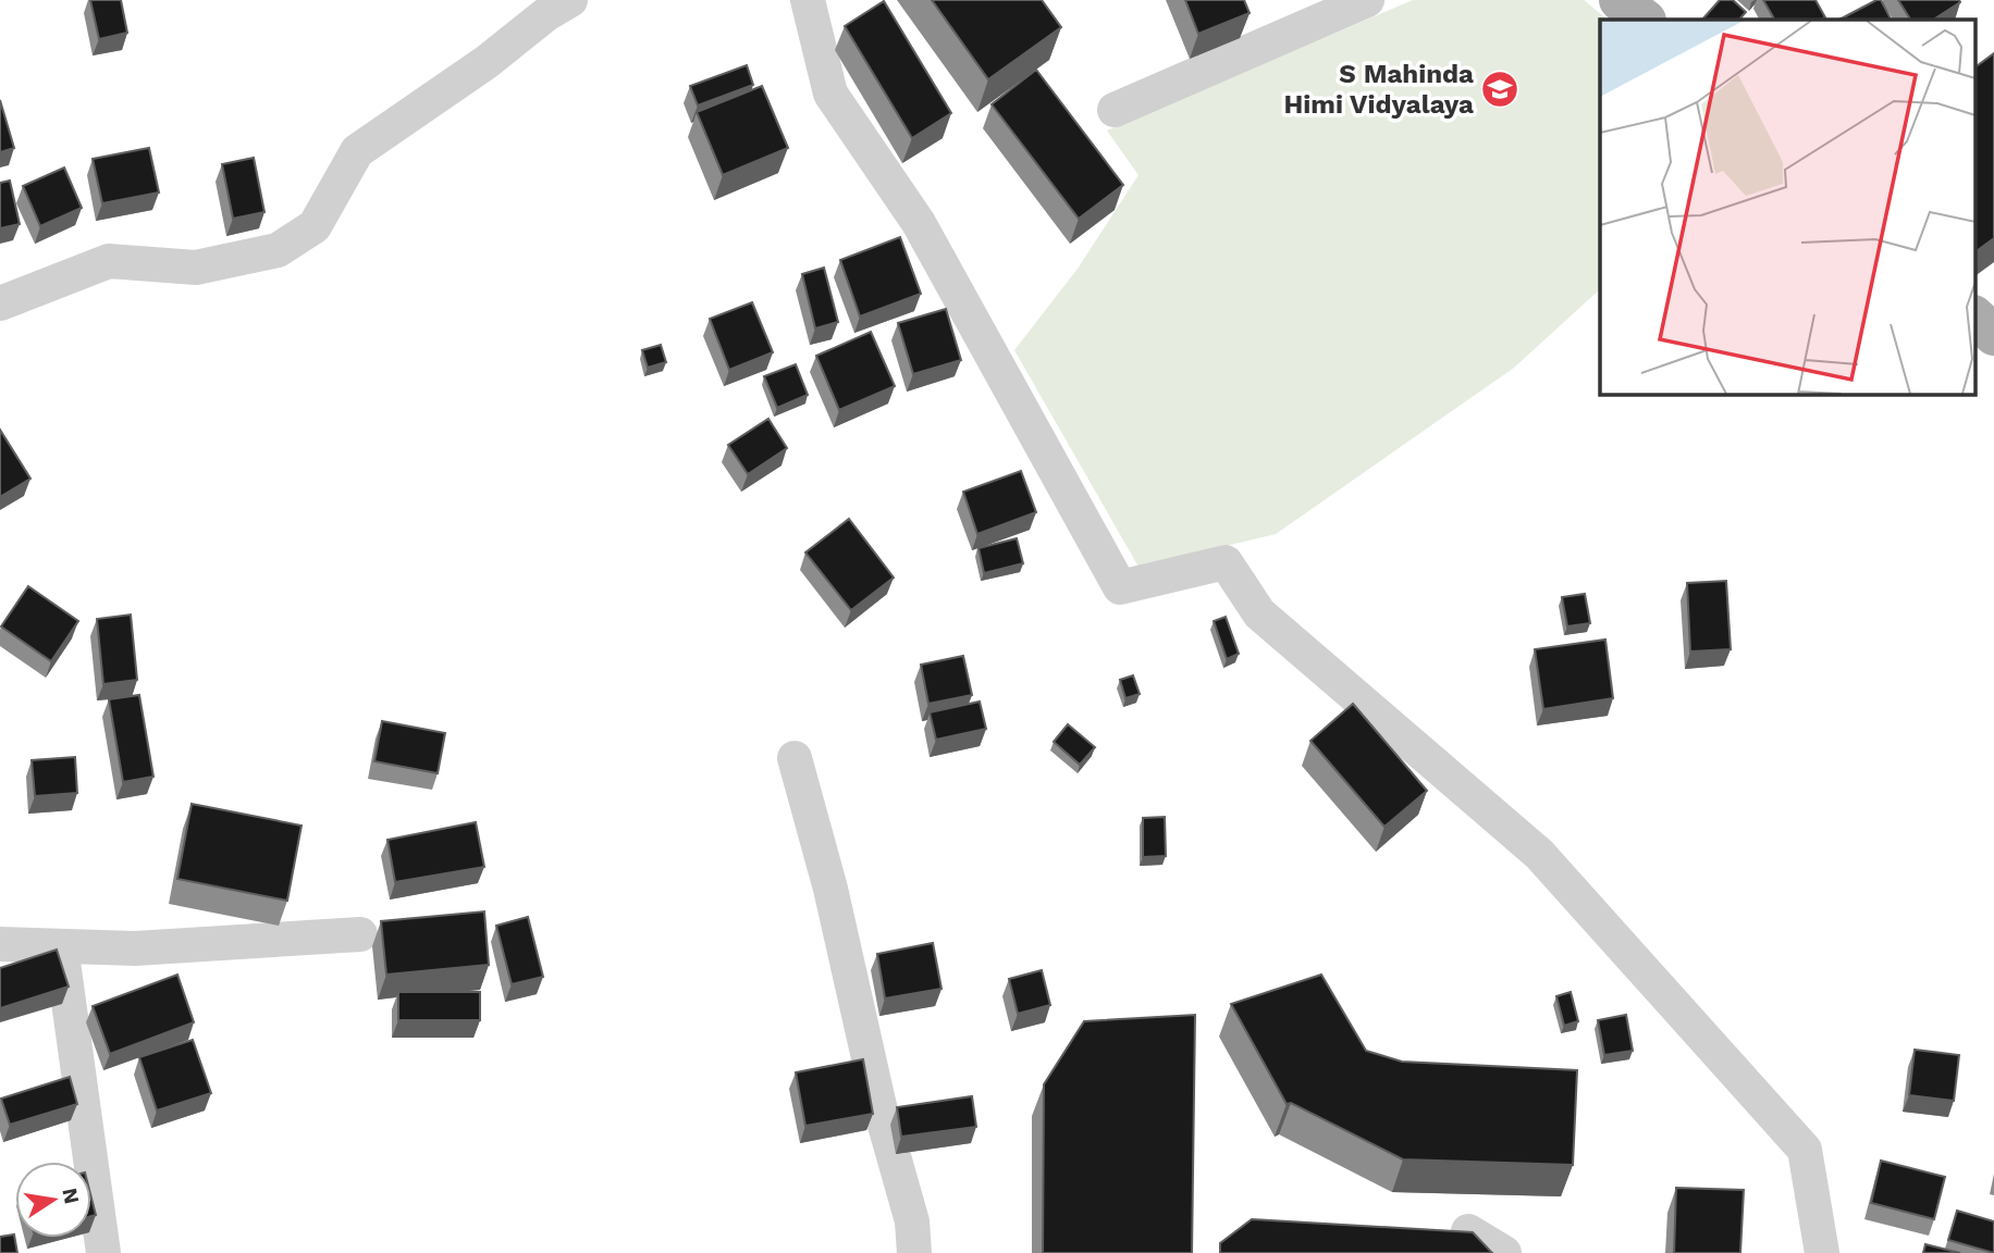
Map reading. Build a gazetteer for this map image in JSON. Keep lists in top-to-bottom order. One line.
{"places":{"school or university":["S Mahinda Himi Vidyalaya"]},"north":"right"}
